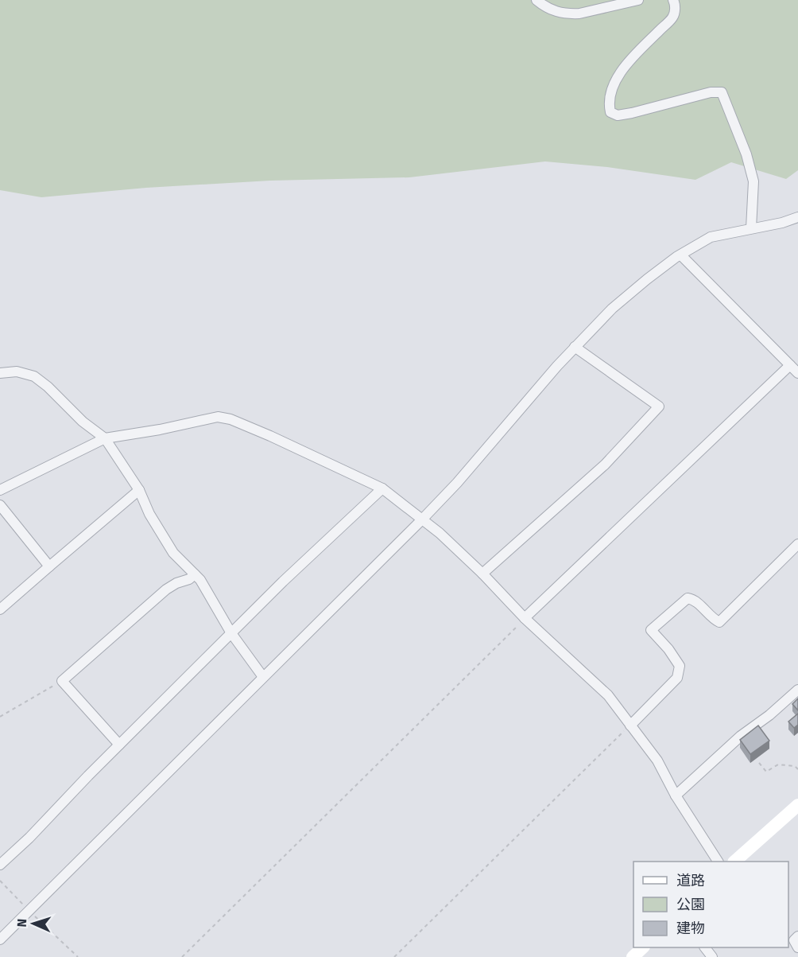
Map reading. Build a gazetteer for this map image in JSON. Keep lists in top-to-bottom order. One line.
{"legend":["道路","公園","建物"],"north":"left"}
